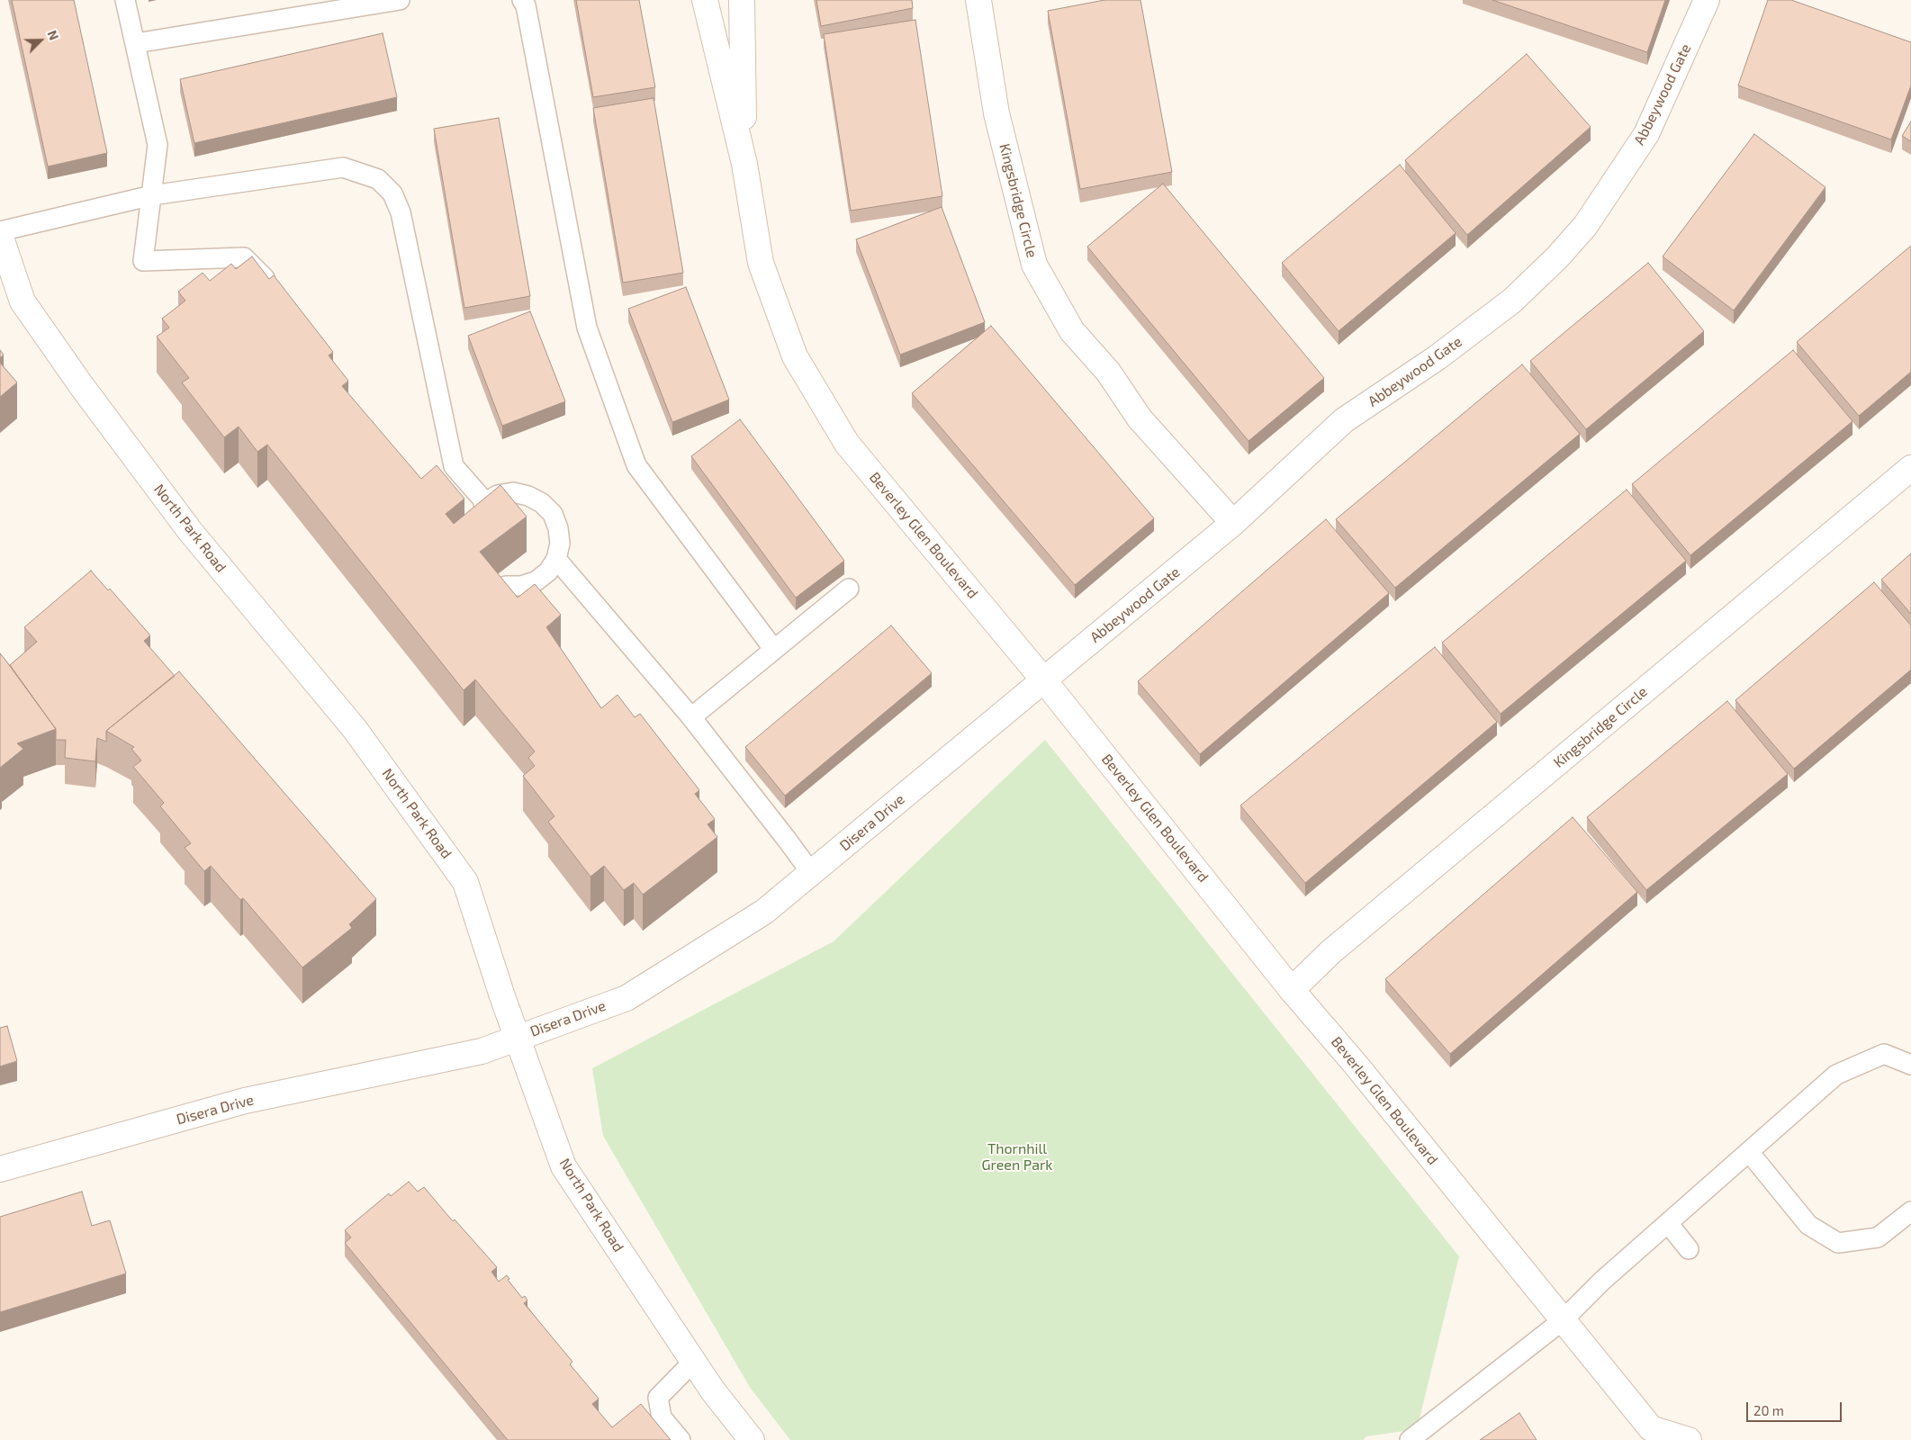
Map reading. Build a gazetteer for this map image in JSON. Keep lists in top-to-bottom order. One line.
{"streets":{"street":["Abbeywood Gate","Kingsbridge Circle","North Park Road","Beverley Glen Boulevard","Disera Drive"]},"crossings":[["Abbeywood Gate","Kingsbridge Circle"],["Abbeywood Gate","Beverley Glen Boulevard"],["Abbeywood Gate","Disera Drive"],["Kingsbridge Circle","Beverley Glen Boulevard"],["North Park Road","Disera Drive"],["Beverley Glen Boulevard","Disera Drive"]],"parks":["Thornhill Green Park"],"scale_bar":"20 m","north":"top right"}
